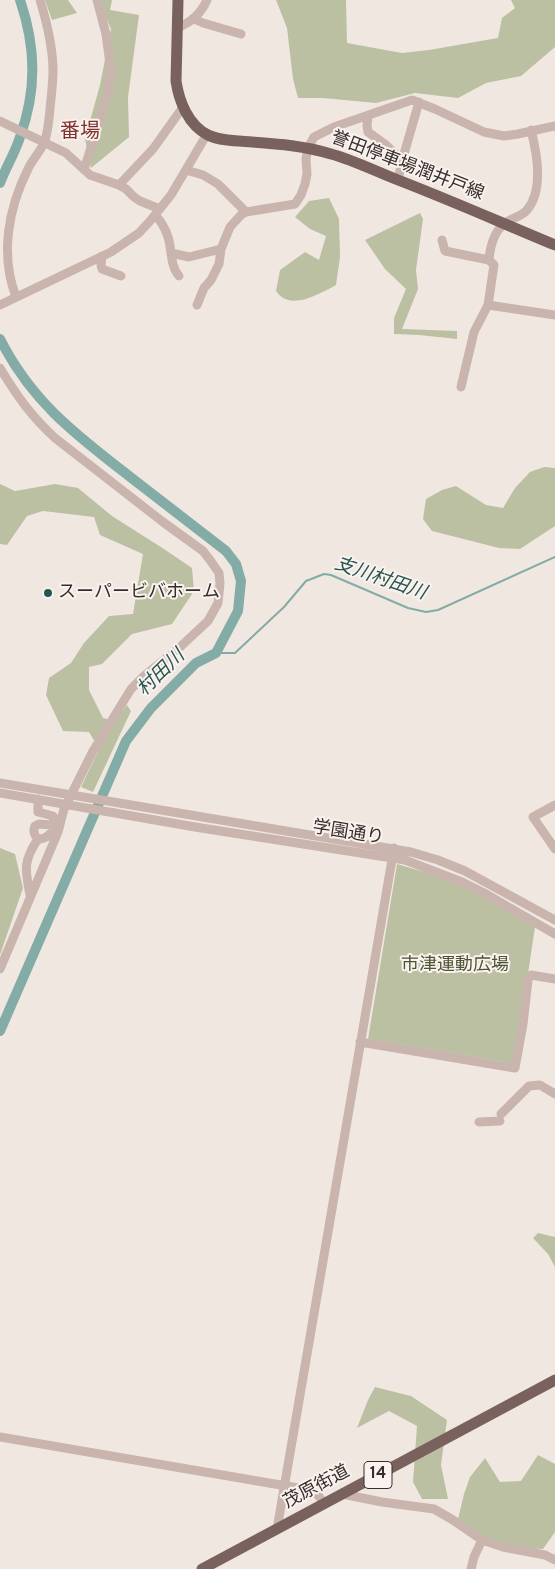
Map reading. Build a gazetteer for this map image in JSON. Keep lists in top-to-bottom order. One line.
{"streets":{"main road":["誉田停車場潤井戸線","14","茂原街道"],"street":["学園通り"]},"districts":["番場"],"water":["支川村田川","村田川"],"parks":["市津運動広場"],"places":["スーパービバホーム"]}
